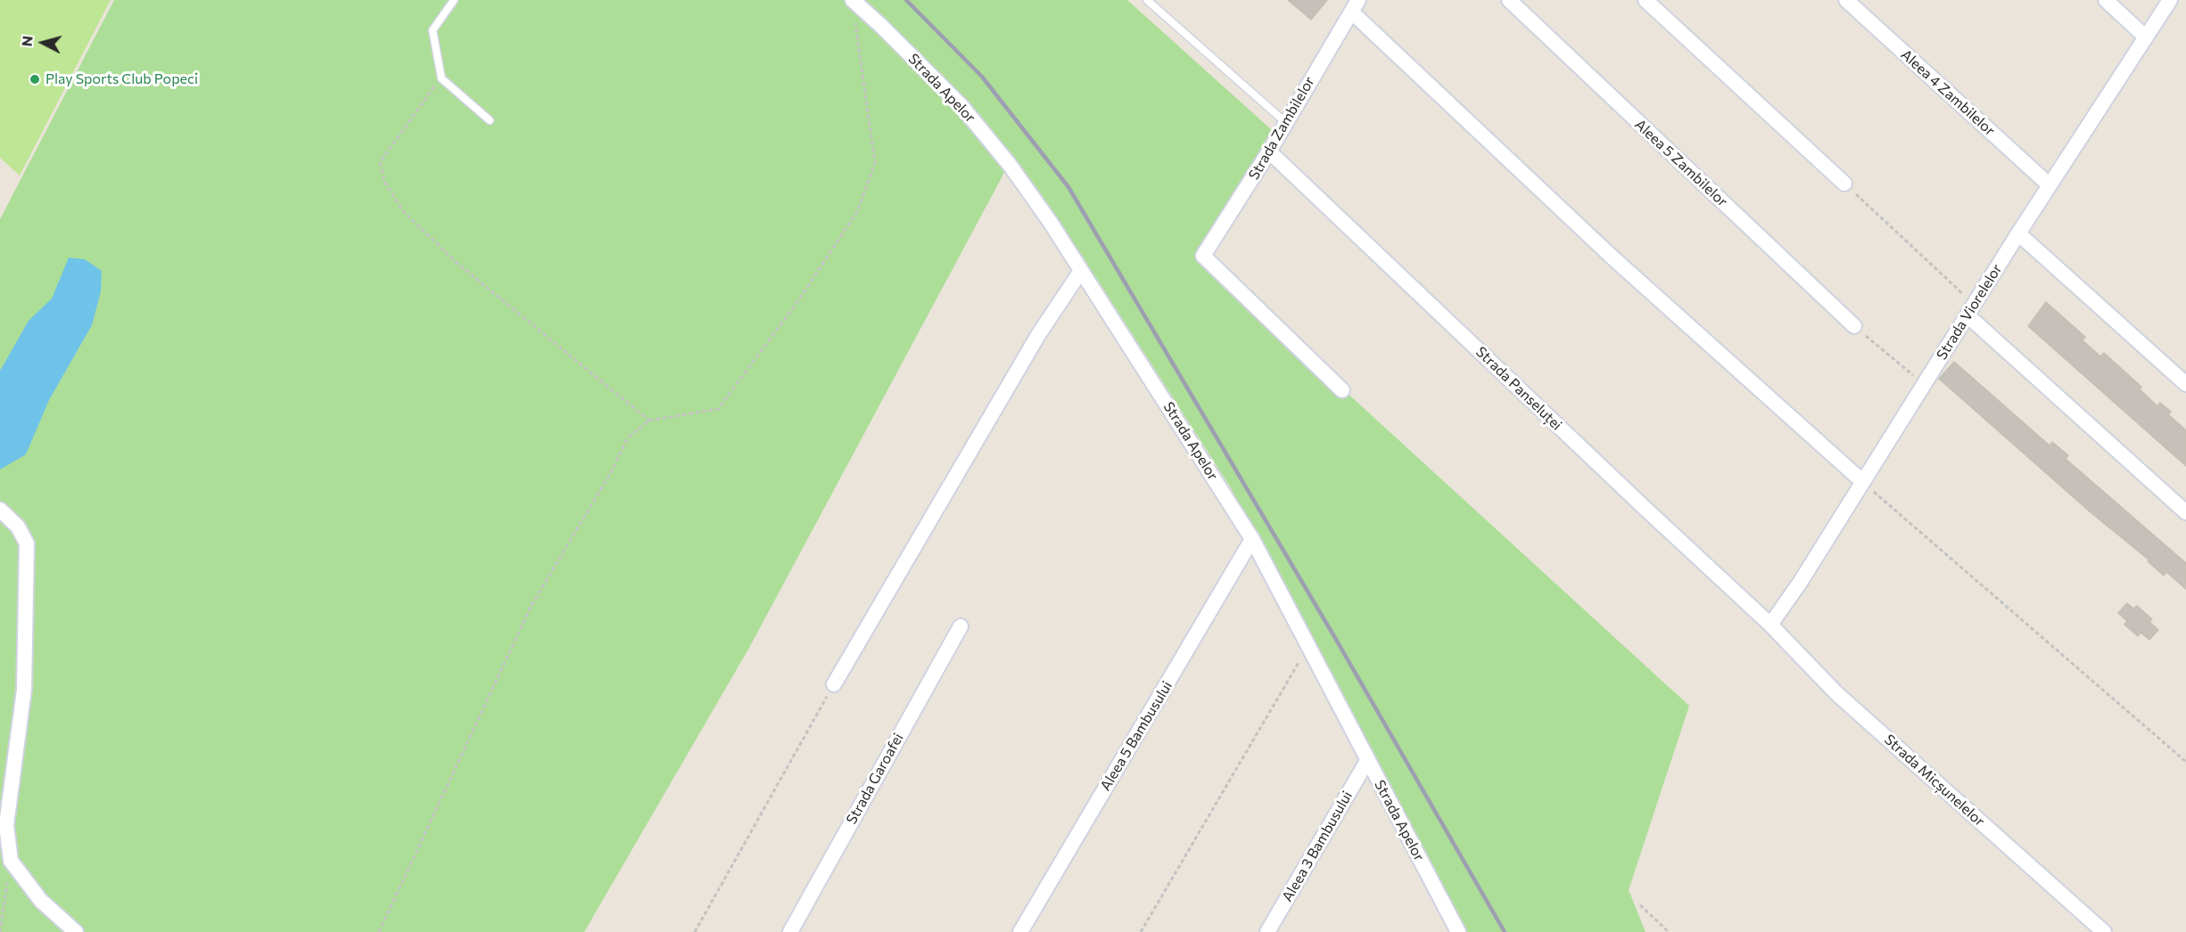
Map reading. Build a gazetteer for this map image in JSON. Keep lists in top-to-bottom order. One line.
{"streets":{"street":["Strada Apelor","Aleea 4 Zambilelor","Strada Zambilelor","Aleea 5 Zambilelor","Strada Viorelelor","Strada Panseluței","Aleea 5 Bambusului","Strada Garoafei","Strada Micșunelelor","Aleea 3 Bambusului"]},"crossings":[["Strada Apelor","Aleea 5 Bambusului"],["Strada Apelor","Aleea 3 Bambusului"],["Aleea 4 Zambilelor","Strada Viorelelor"],["Strada Zambilelor","Strada Panseluței"],["Strada Viorelelor","Strada Panseluței"],["Strada Viorelelor","Strada Micșunelelor"],["Strada Panseluței","Strada Micșunelelor"]],"places":["Play Sports Club Popeci"],"north":"left"}
